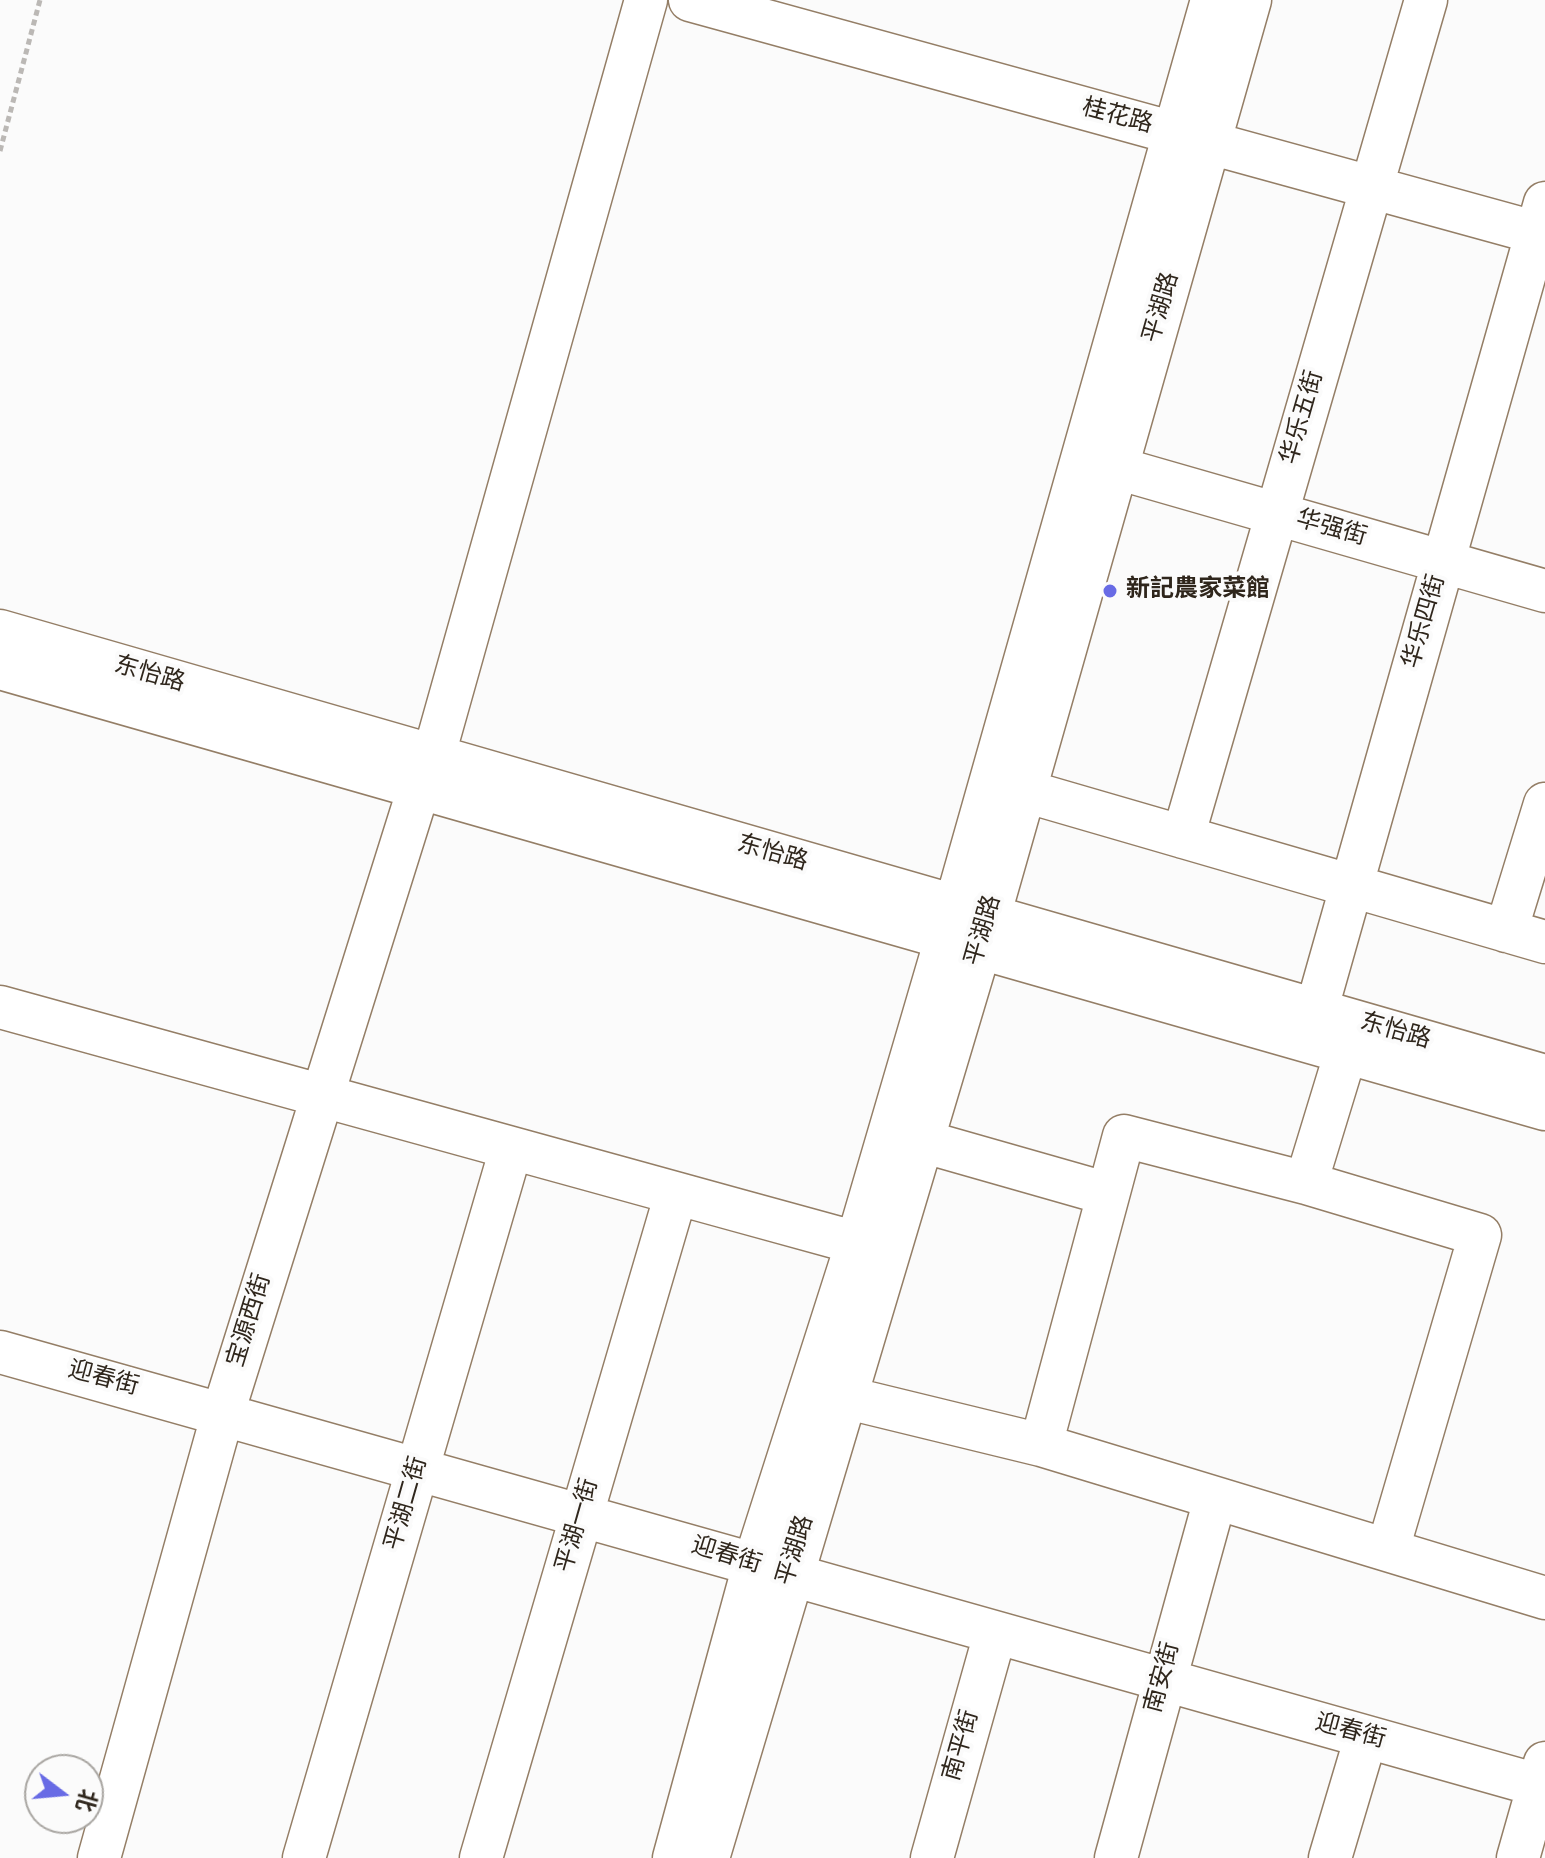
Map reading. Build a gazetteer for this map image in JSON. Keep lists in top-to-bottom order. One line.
{"streets":{"street":["桂花路","平湖路","华乐五街","华强街","华乐四街","东怡路","宝源西街","迎春街","平湖二街","平湖一街","南安街","南平街"]},"crossings":[["桂花路","平湖路"],["桂花路","华乐五街"],["桂花路","华乐四街"],["平湖路","华强街"],["平湖路","东怡路"],["平湖路","迎春街"],["华乐五街","华强街"],["华强街","华乐四街"],["华乐四街","东怡路"],["东怡路","宝源西街"],["宝源西街","迎春街"],["迎春街","平湖二街"],["迎春街","平湖一街"],["迎春街","南安街"],["迎春街","南平街"]],"places":["新記農家菜館"],"north":"right"}
